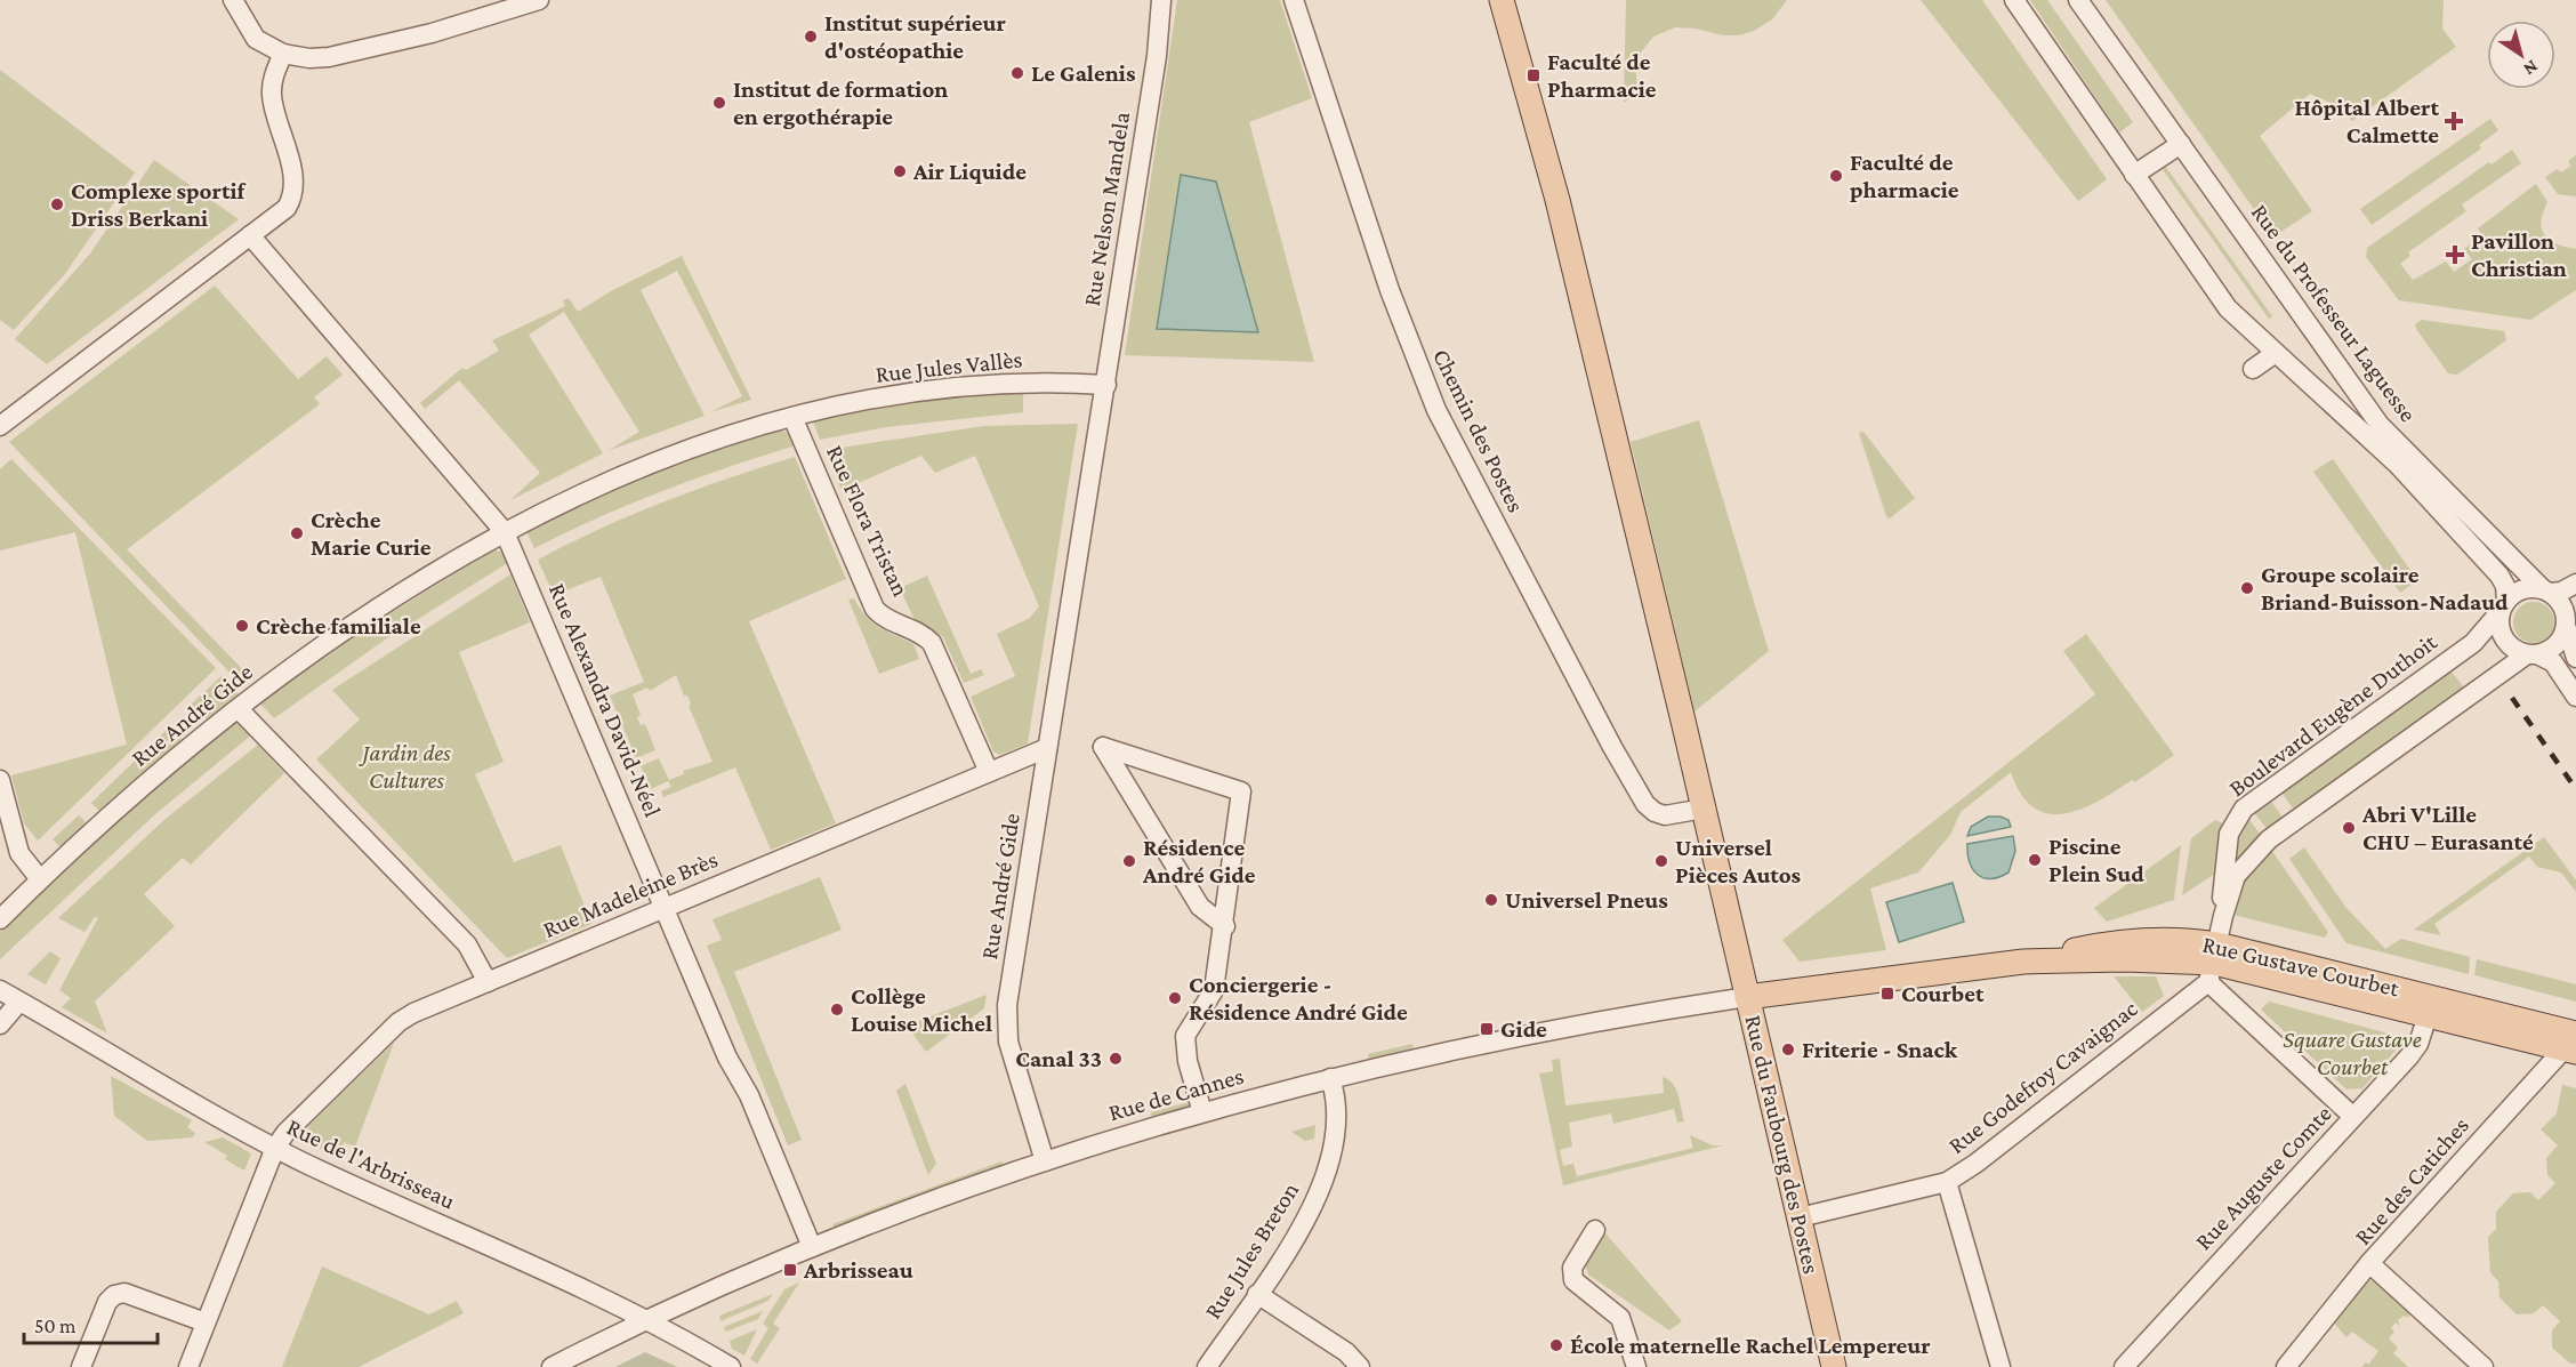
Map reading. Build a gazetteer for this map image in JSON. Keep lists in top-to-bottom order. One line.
{"streets":{"main road":["Rue Gustave Courbet","Rue du Faubourg des Postes"],"street":["Rue Nelson Mandela","Rue du Professeur Laguesse","Rue Jules Vallès","Chemin des Postes","Rue Flora Tristan","Rue Alexandra David-Néel","Rue André Gide","Boulevard Eugène Duthoit","Rue Madeleine Brès","Rue Godefroy Cavaignac","Rue de Cannes","Rue de l'Arbrisseau","Rue Auguste Comte","Rue des Catiches","Rue Jules Breton"]},"crossings":[["Rue Nelson Mandela","Rue Jules Vallès"],["Rue Nelson Mandela","Rue André Gide"],["Rue du Professeur Laguesse","Boulevard Eugène Duthoit"],["Rue Jules Vallès","Rue Flora Tristan"],["Rue Jules Vallès","Rue Alexandra David-Néel"],["Rue Jules Vallès","Rue André Gide"],["Chemin des Postes","Rue du Faubourg des Postes"],["Rue Flora Tristan","Rue Madeleine Brès"],["Rue Alexandra David-Néel","Rue André Gide"],["Rue Alexandra David-Néel","Rue Madeleine Brès"],["Rue Alexandra David-Néel","Rue de Cannes"],["Rue André Gide","Rue Madeleine Brès"],["Rue André Gide","Rue de Cannes"],["Boulevard Eugène Duthoit","Rue Gustave Courbet"],["Boulevard Eugène Duthoit","Rue Godefroy Cavaignac"],["Rue Madeleine Brès","Rue de l'Arbrisseau"],["Rue Gustave Courbet","Rue Godefroy Cavaignac"],["Rue Gustave Courbet","Rue de Cannes"],["Rue Gustave Courbet","Rue du Faubourg des Postes"],["Rue Gustave Courbet","Rue Auguste Comte"],["Rue Gustave Courbet","Rue des Catiches"],["Rue Godefroy Cavaignac","Rue du Faubourg des Postes"],["Rue de Cannes","Rue du Faubourg des Postes"],["Rue de Cannes","Rue de l'Arbrisseau"],["Rue de Cannes","Rue Jules Breton"]],"parks":["Jardin des Cultures","Square Gustave Courbet"],"places":{"other":["Institut supérieur d'ostéopathie","Le Galenis","Institut de formation en ergothérapie","Air Liquide","Faculté de pharmacie","Complexe sportif Driss Berkani","Crèche Marie Curie","Groupe scolaire Briand-Buisson-Nadaud","Crèche familiale","Abri V'Lille CHU – Eurasanté","Piscine Plein Sud","Résidence André Gide","Universel Pièces Autos","Universel Pneus","Conciergerie - Résidence André Gide","Collège Louise Michel","Friterie - Snack","Canal 33","École maternelle Rachel Lempereur"],"transit":["Faculté de Pharmacie","Courbet","Gide","Arbrisseau"],"health":["Hôpital Albert Calmette","Pavillon Christian"]},"scale_bar":"50 m","north":"bottom right"}
